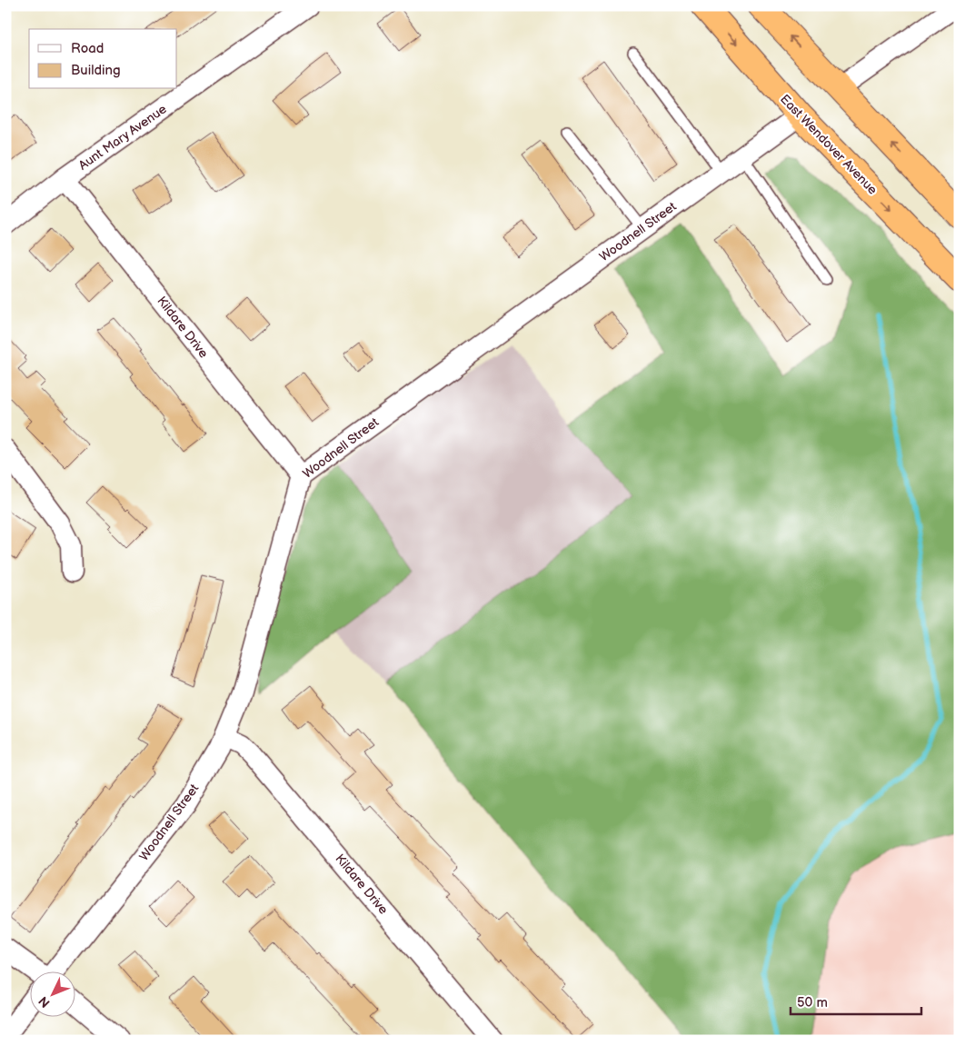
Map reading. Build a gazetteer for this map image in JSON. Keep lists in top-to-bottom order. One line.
{"streets":{"highway":["East Wendover Avenue"],"street":["Aunt Mary Avenue","Woodnell Street","Kildare Drive"]},"crossings":[["Aunt Mary Avenue","Kildare Drive"],["East Wendover Avenue","Woodnell Street"],["Woodnell Street","Kildare Drive"]],"legend":["Road","Building"],"scale_bar":"50 m","north":"bottom left"}
